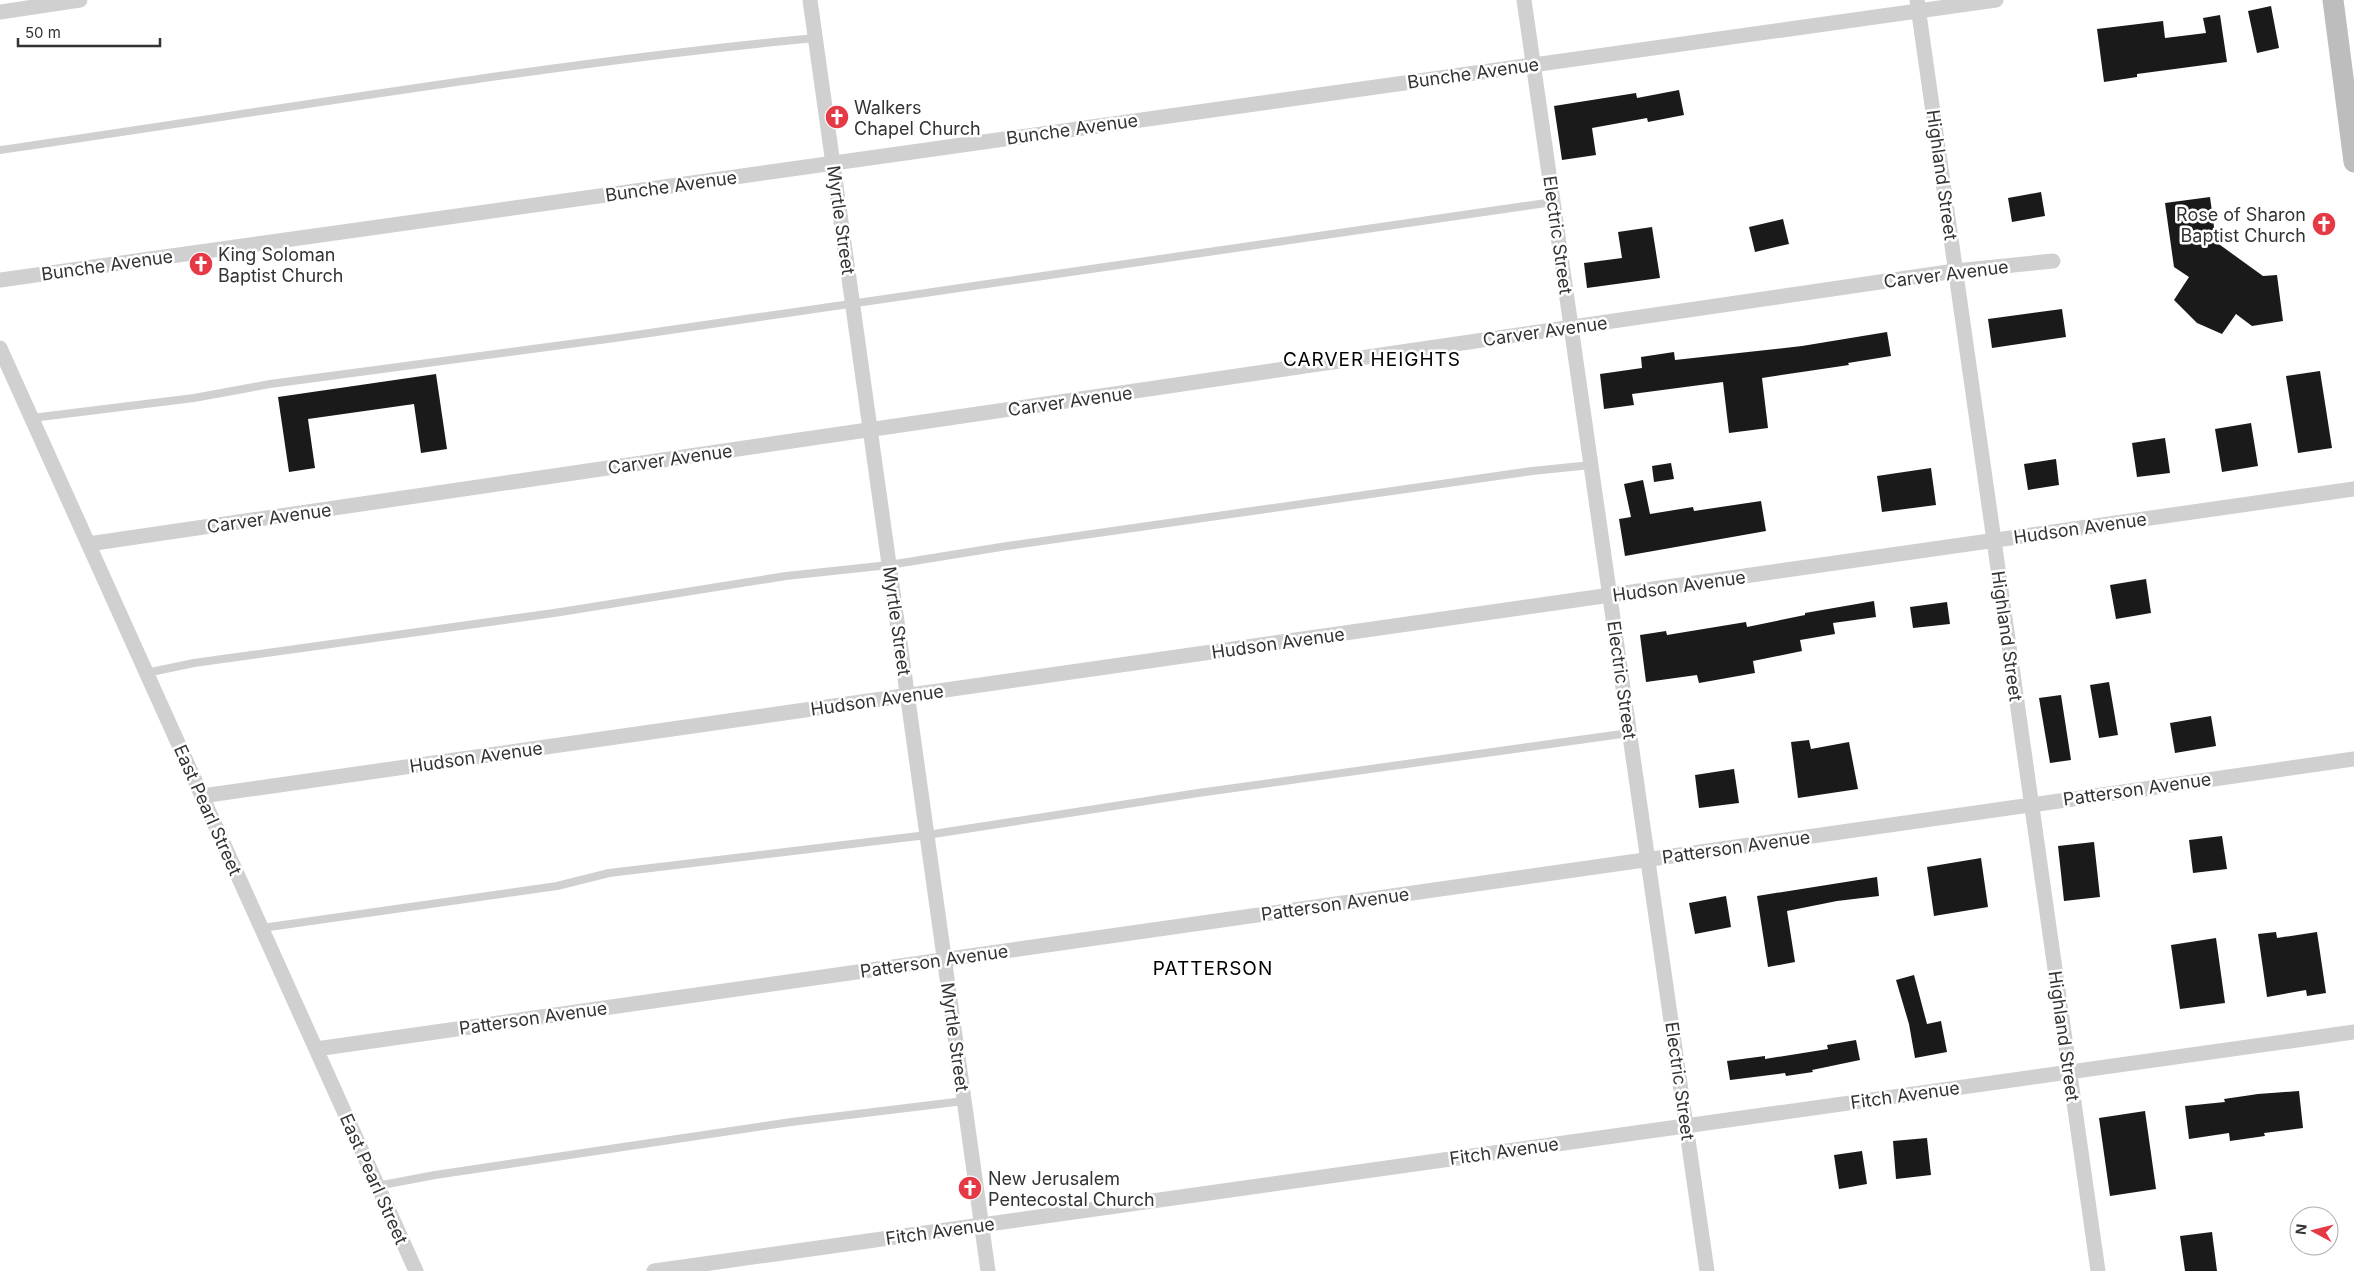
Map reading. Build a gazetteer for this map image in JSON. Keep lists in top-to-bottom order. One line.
{"streets":{"street":["Bunche Avenue","Highland Street","Myrtle Street","Electric Street","Carver Avenue","Hudson Avenue","Patterson Avenue","East Pearl Street","Fitch Avenue"]},"crossings":[["Bunche Avenue","Highland Street"],["Bunche Avenue","Myrtle Street"],["Bunche Avenue","Electric Street"],["Highland Street","Carver Avenue"],["Highland Street","Hudson Avenue"],["Highland Street","Patterson Avenue"],["Highland Street","Fitch Avenue"],["Myrtle Street","Carver Avenue"],["Myrtle Street","Hudson Avenue"],["Myrtle Street","Patterson Avenue"],["Myrtle Street","Fitch Avenue"],["Electric Street","Carver Avenue"],["Electric Street","Hudson Avenue"],["Electric Street","Patterson Avenue"],["Electric Street","Fitch Avenue"],["Carver Avenue","East Pearl Street"],["Hudson Avenue","East Pearl Street"],["Patterson Avenue","East Pearl Street"]],"districts":["CARVER HEIGHTS","PATTERSON"],"places":{"church":["Walkers Chapel Church","Rose of Sharon Baptist Church","King Soloman Baptist Church","New Jerusalem Pentecostal Church"]},"scale_bar":"50 m","north":"left"}
